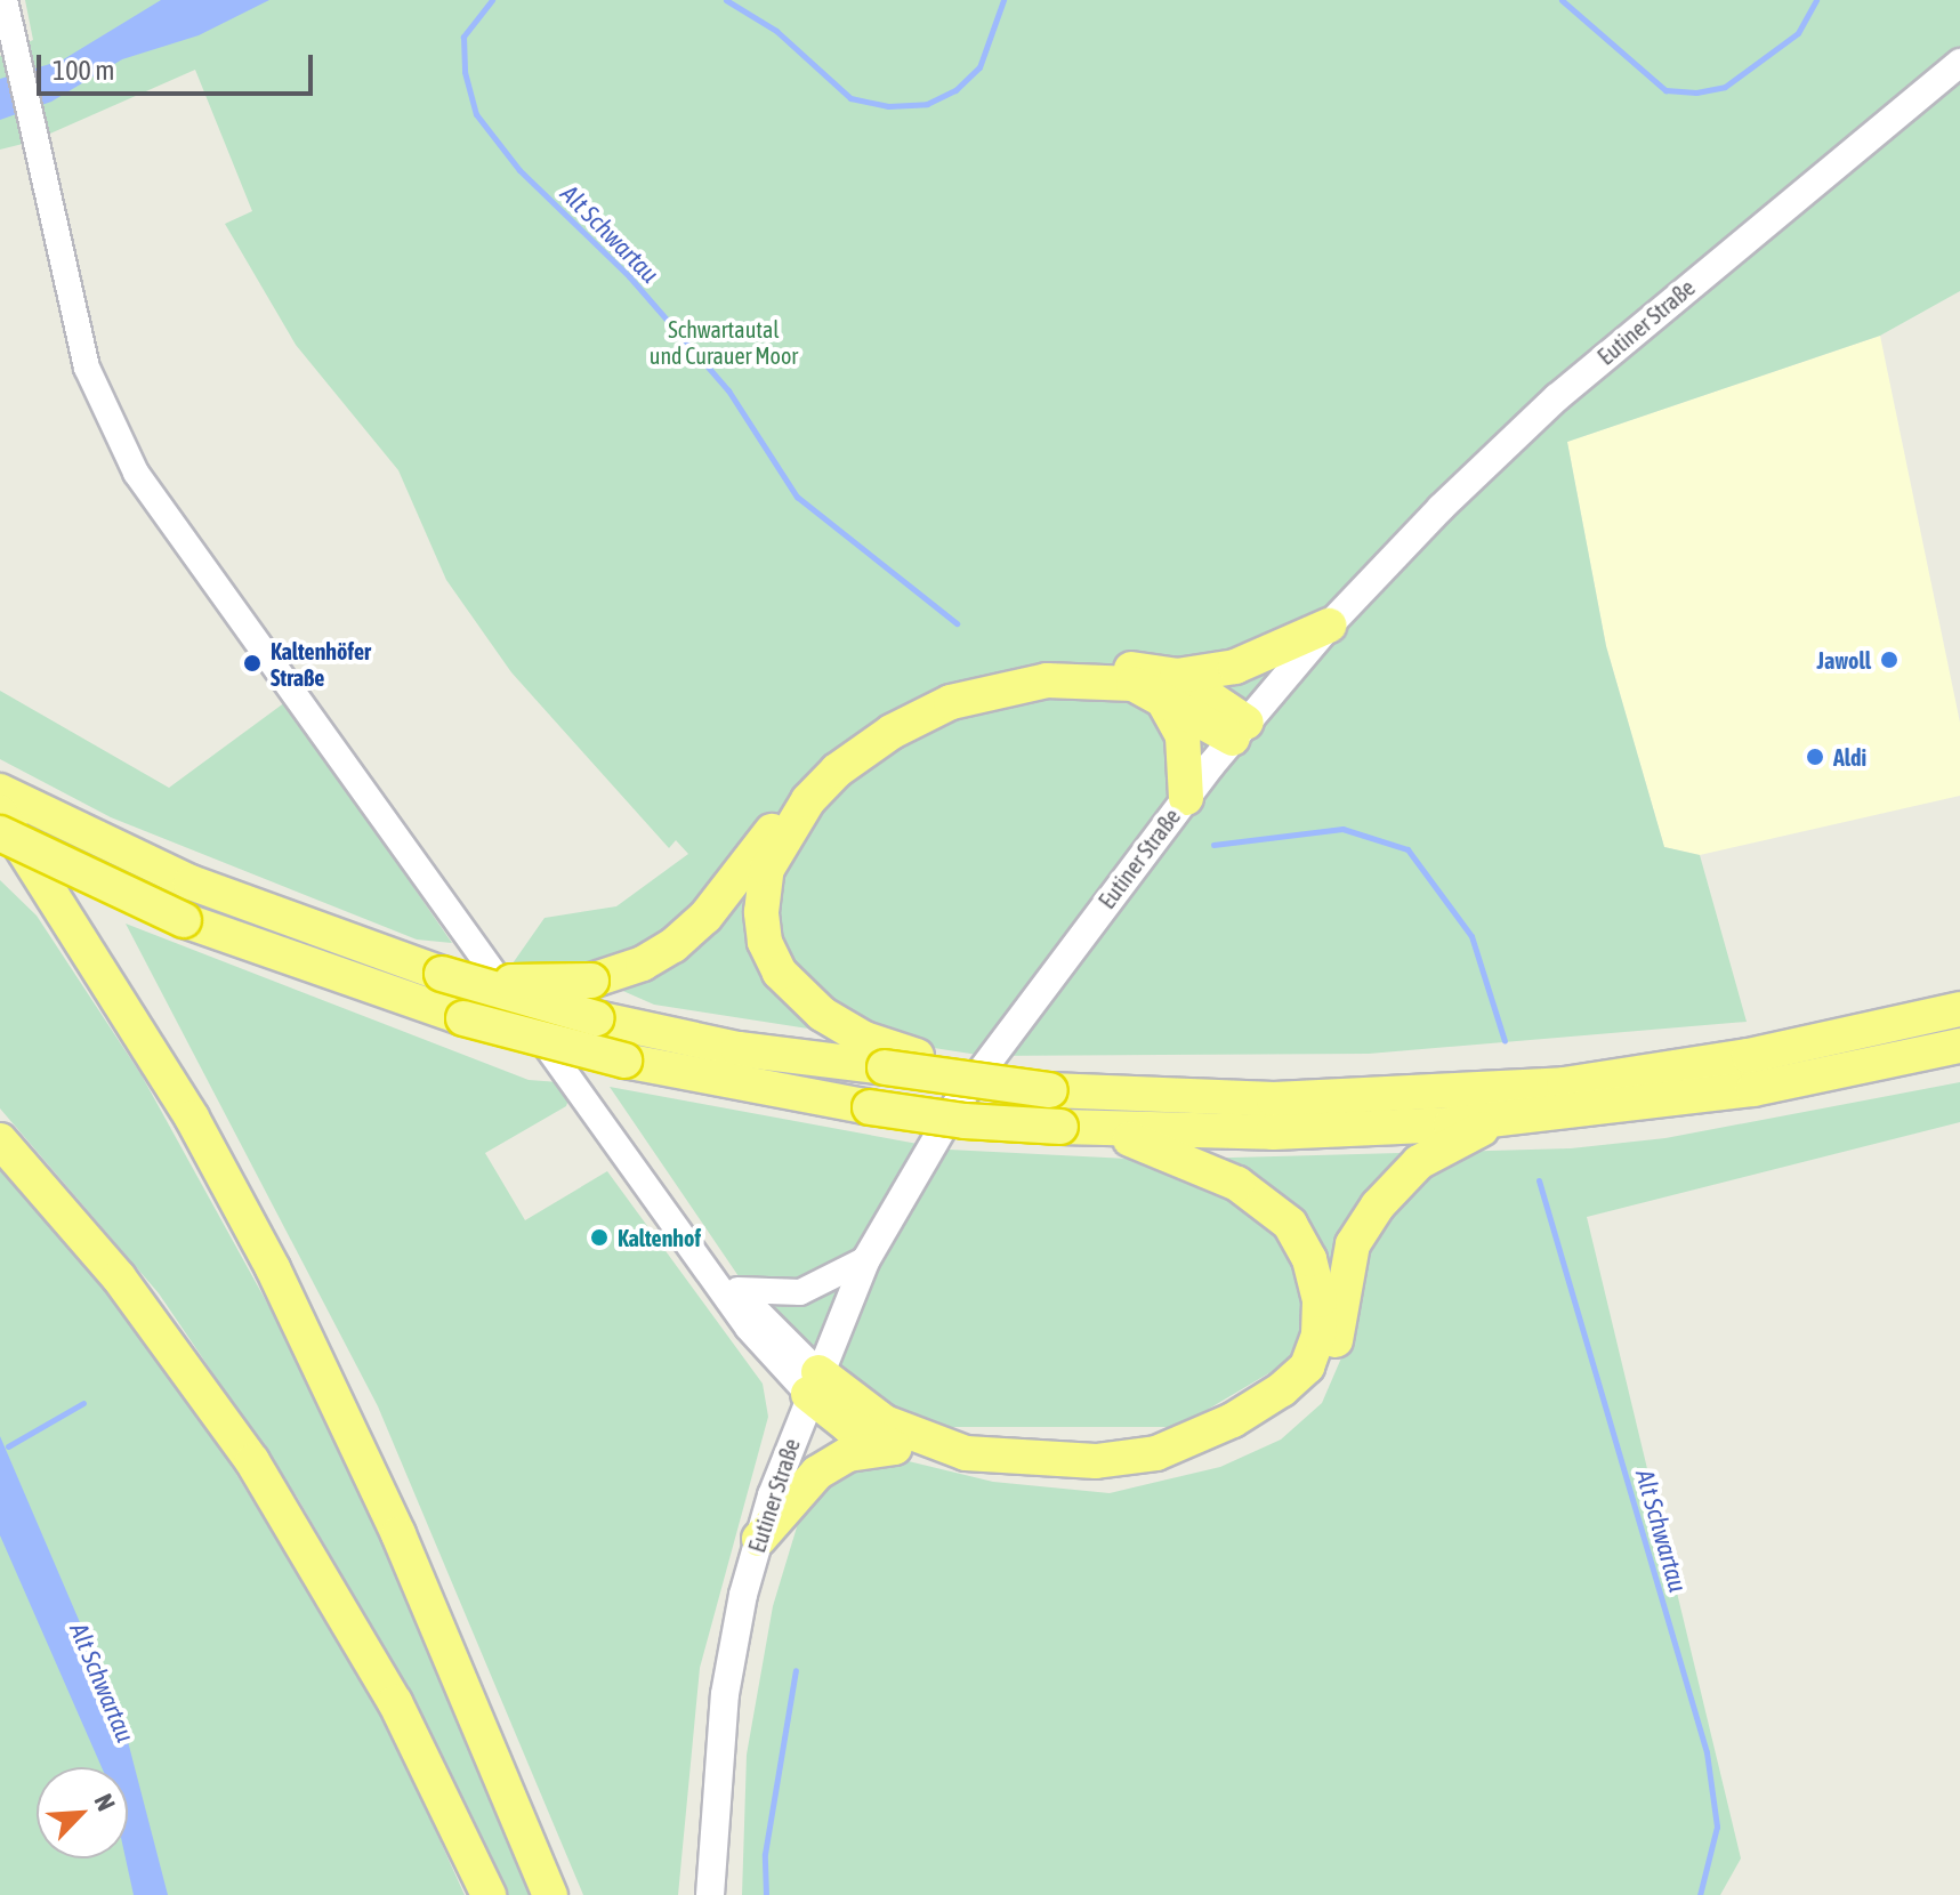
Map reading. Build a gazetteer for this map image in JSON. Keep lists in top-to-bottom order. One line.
{"streets":{"main road":["Eutiner Straße"]},"water":["Alt Schwartau"],"parks":["Schwartautal und Curauer Moor"],"places":["Jawoll","Kaltenhöfer Straße","Aldi","Kaltenhof"],"scale_bar":"100 m","north":"top right"}
